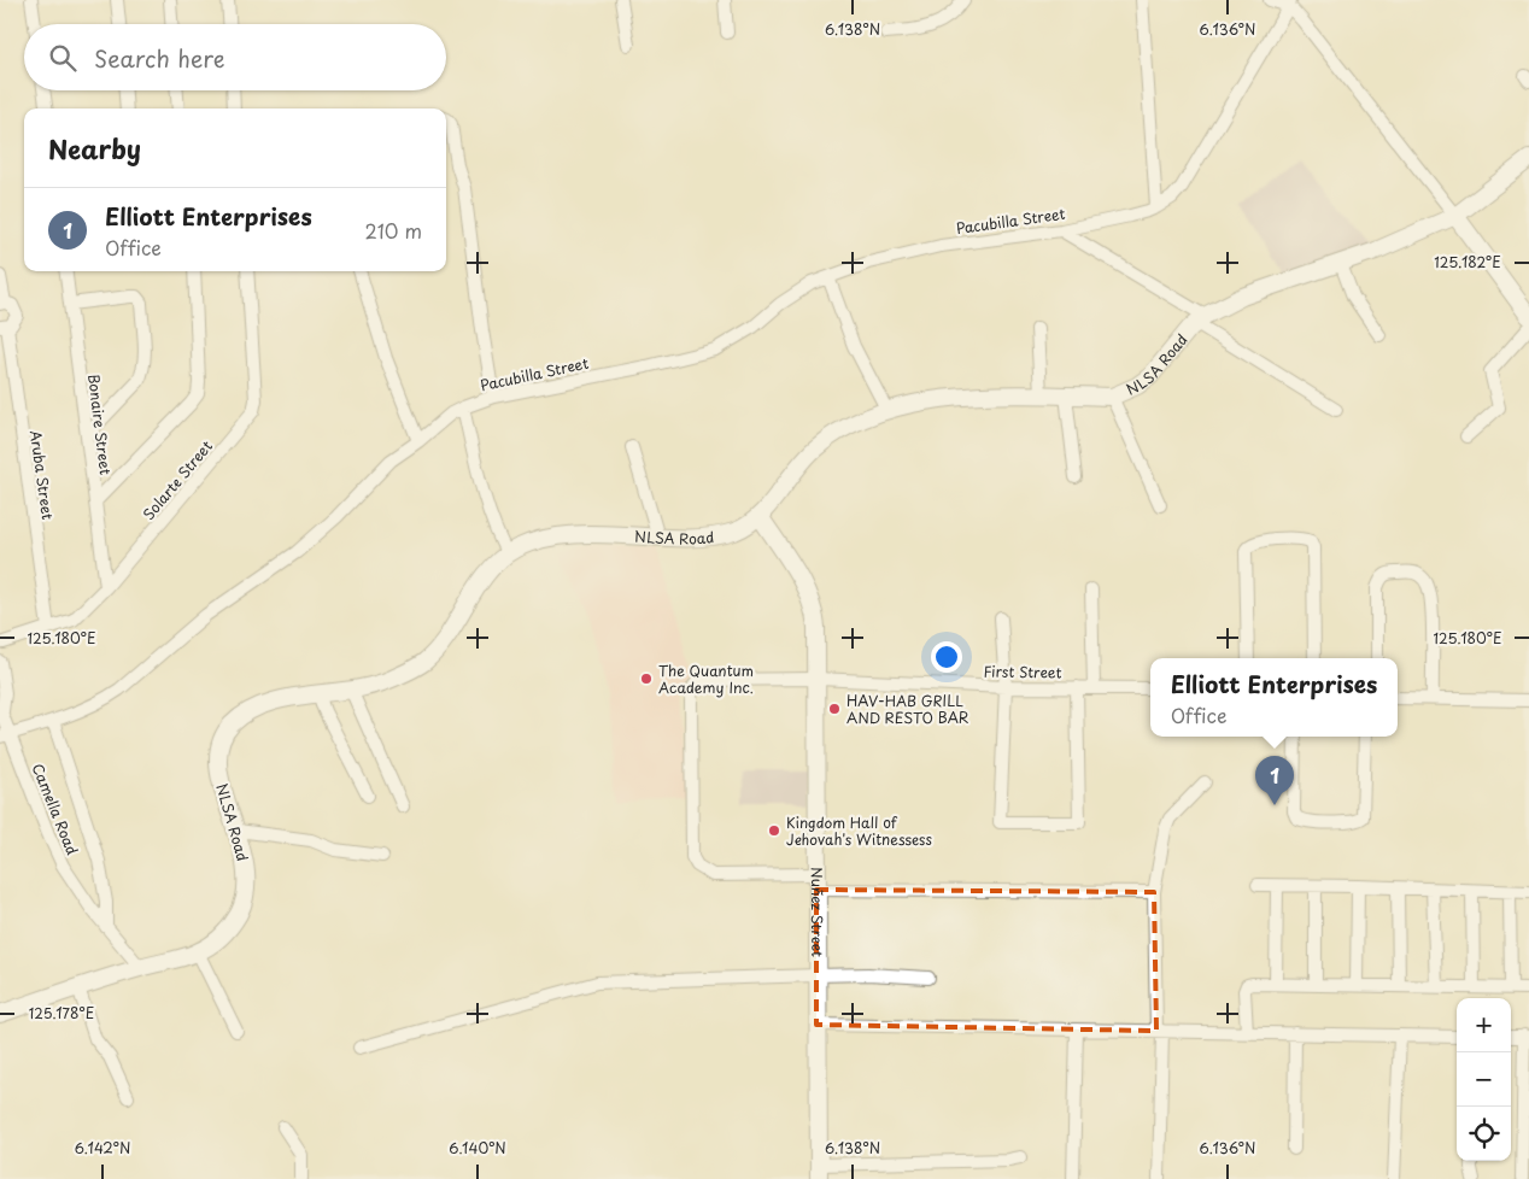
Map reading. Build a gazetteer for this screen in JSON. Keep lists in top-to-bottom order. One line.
{"streets":{"main road":["NLSA Road","Nuñez Street"],"street":["Pacubilla Street","Bonaire Street","Aruba Street","Solarte Street","First Street","Camella Road"]},"crossings":[["Pacubilla Street","Camella Road"],["NLSA Road","Camella Road"],["NLSA Road","Nuñez Street"],["Bonaire Street","Solarte Street"],["Aruba Street","Solarte Street"],["Solarte Street","Camella Road"],["First Street","Nuñez Street"]],"places":["The Quantum Academy Inc.","HAV-HAB GRILL AND RESTO BAR","Kingdom Hall of Jehovah's Witnessess"],"page":{"search":"Search here","heading":"Nearby","list":[{"mark":"1","name":"Elliott Enterprises","note":"Office","value":"210 m"}],"popup":["Elliott Enterprises","Office"],"pins":"1","map_buttons":["+","−"]},"coordinates":["6.138°N","6.136°N","125.182°E","125.180°E","125.178°E","6.142°N","6.140°N"]}
